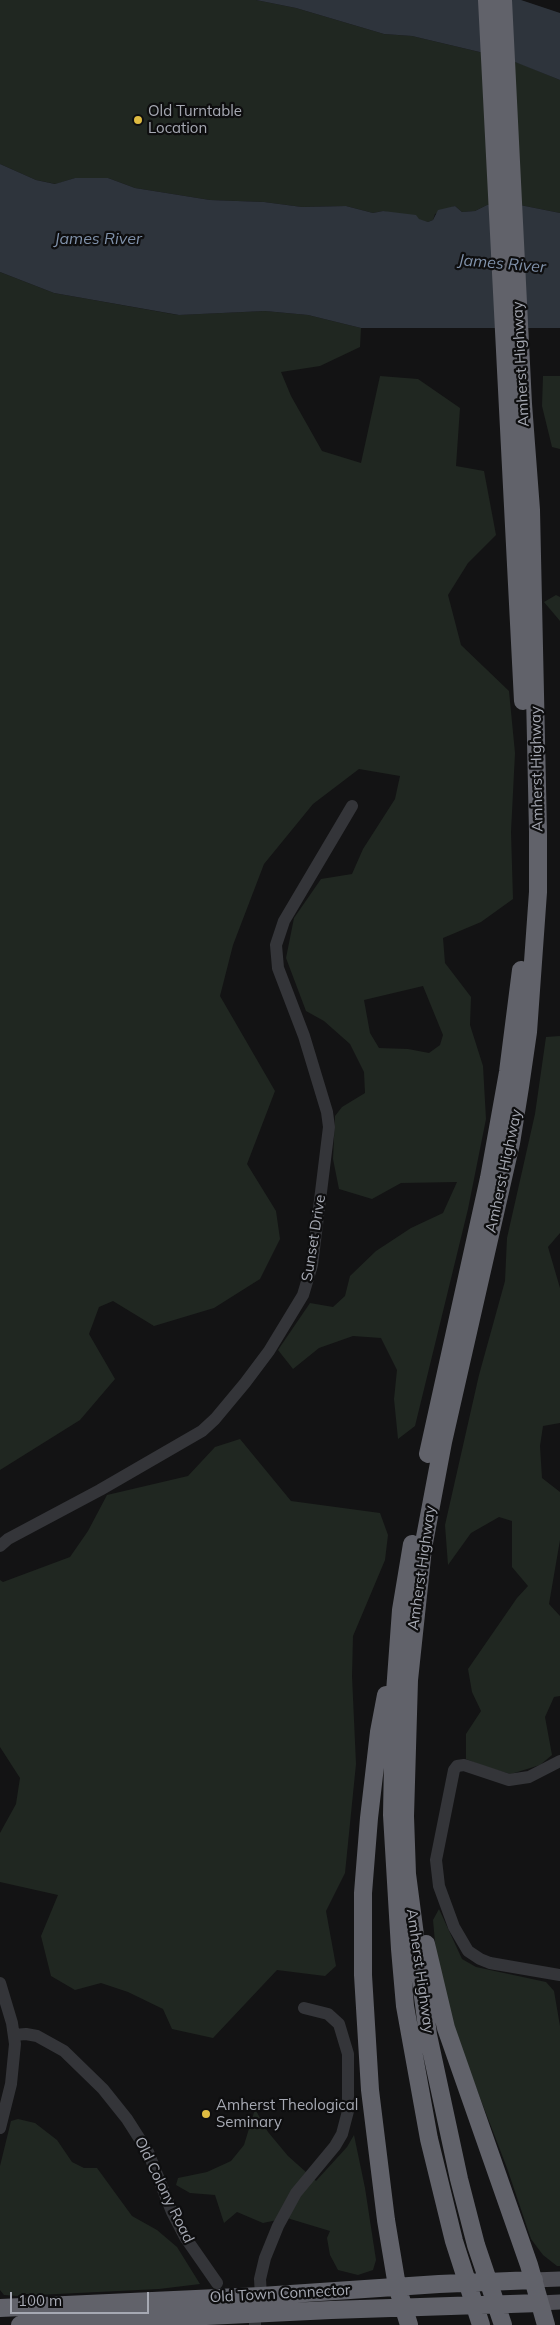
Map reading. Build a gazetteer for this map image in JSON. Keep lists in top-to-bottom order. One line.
{"streets":{"highway":["Amherst Highway","Old Town Connector"],"street":["Sunset Drive","Old Colony Road"]},"water":["James River"],"places":["Old Turntable Location","Amherst Theological Seminary"],"scale_bar":"100 m"}
